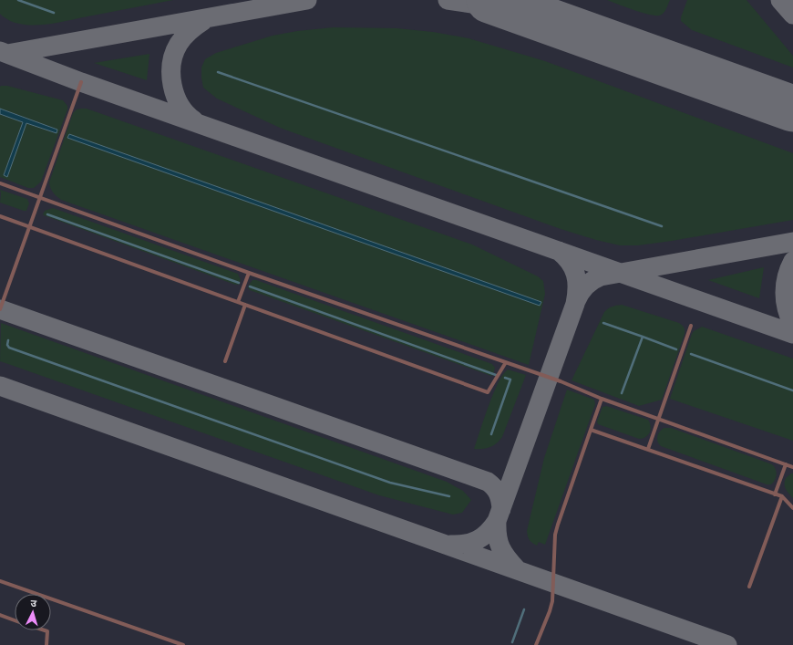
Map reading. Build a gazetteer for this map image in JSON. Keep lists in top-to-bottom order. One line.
{"north":"top"}
